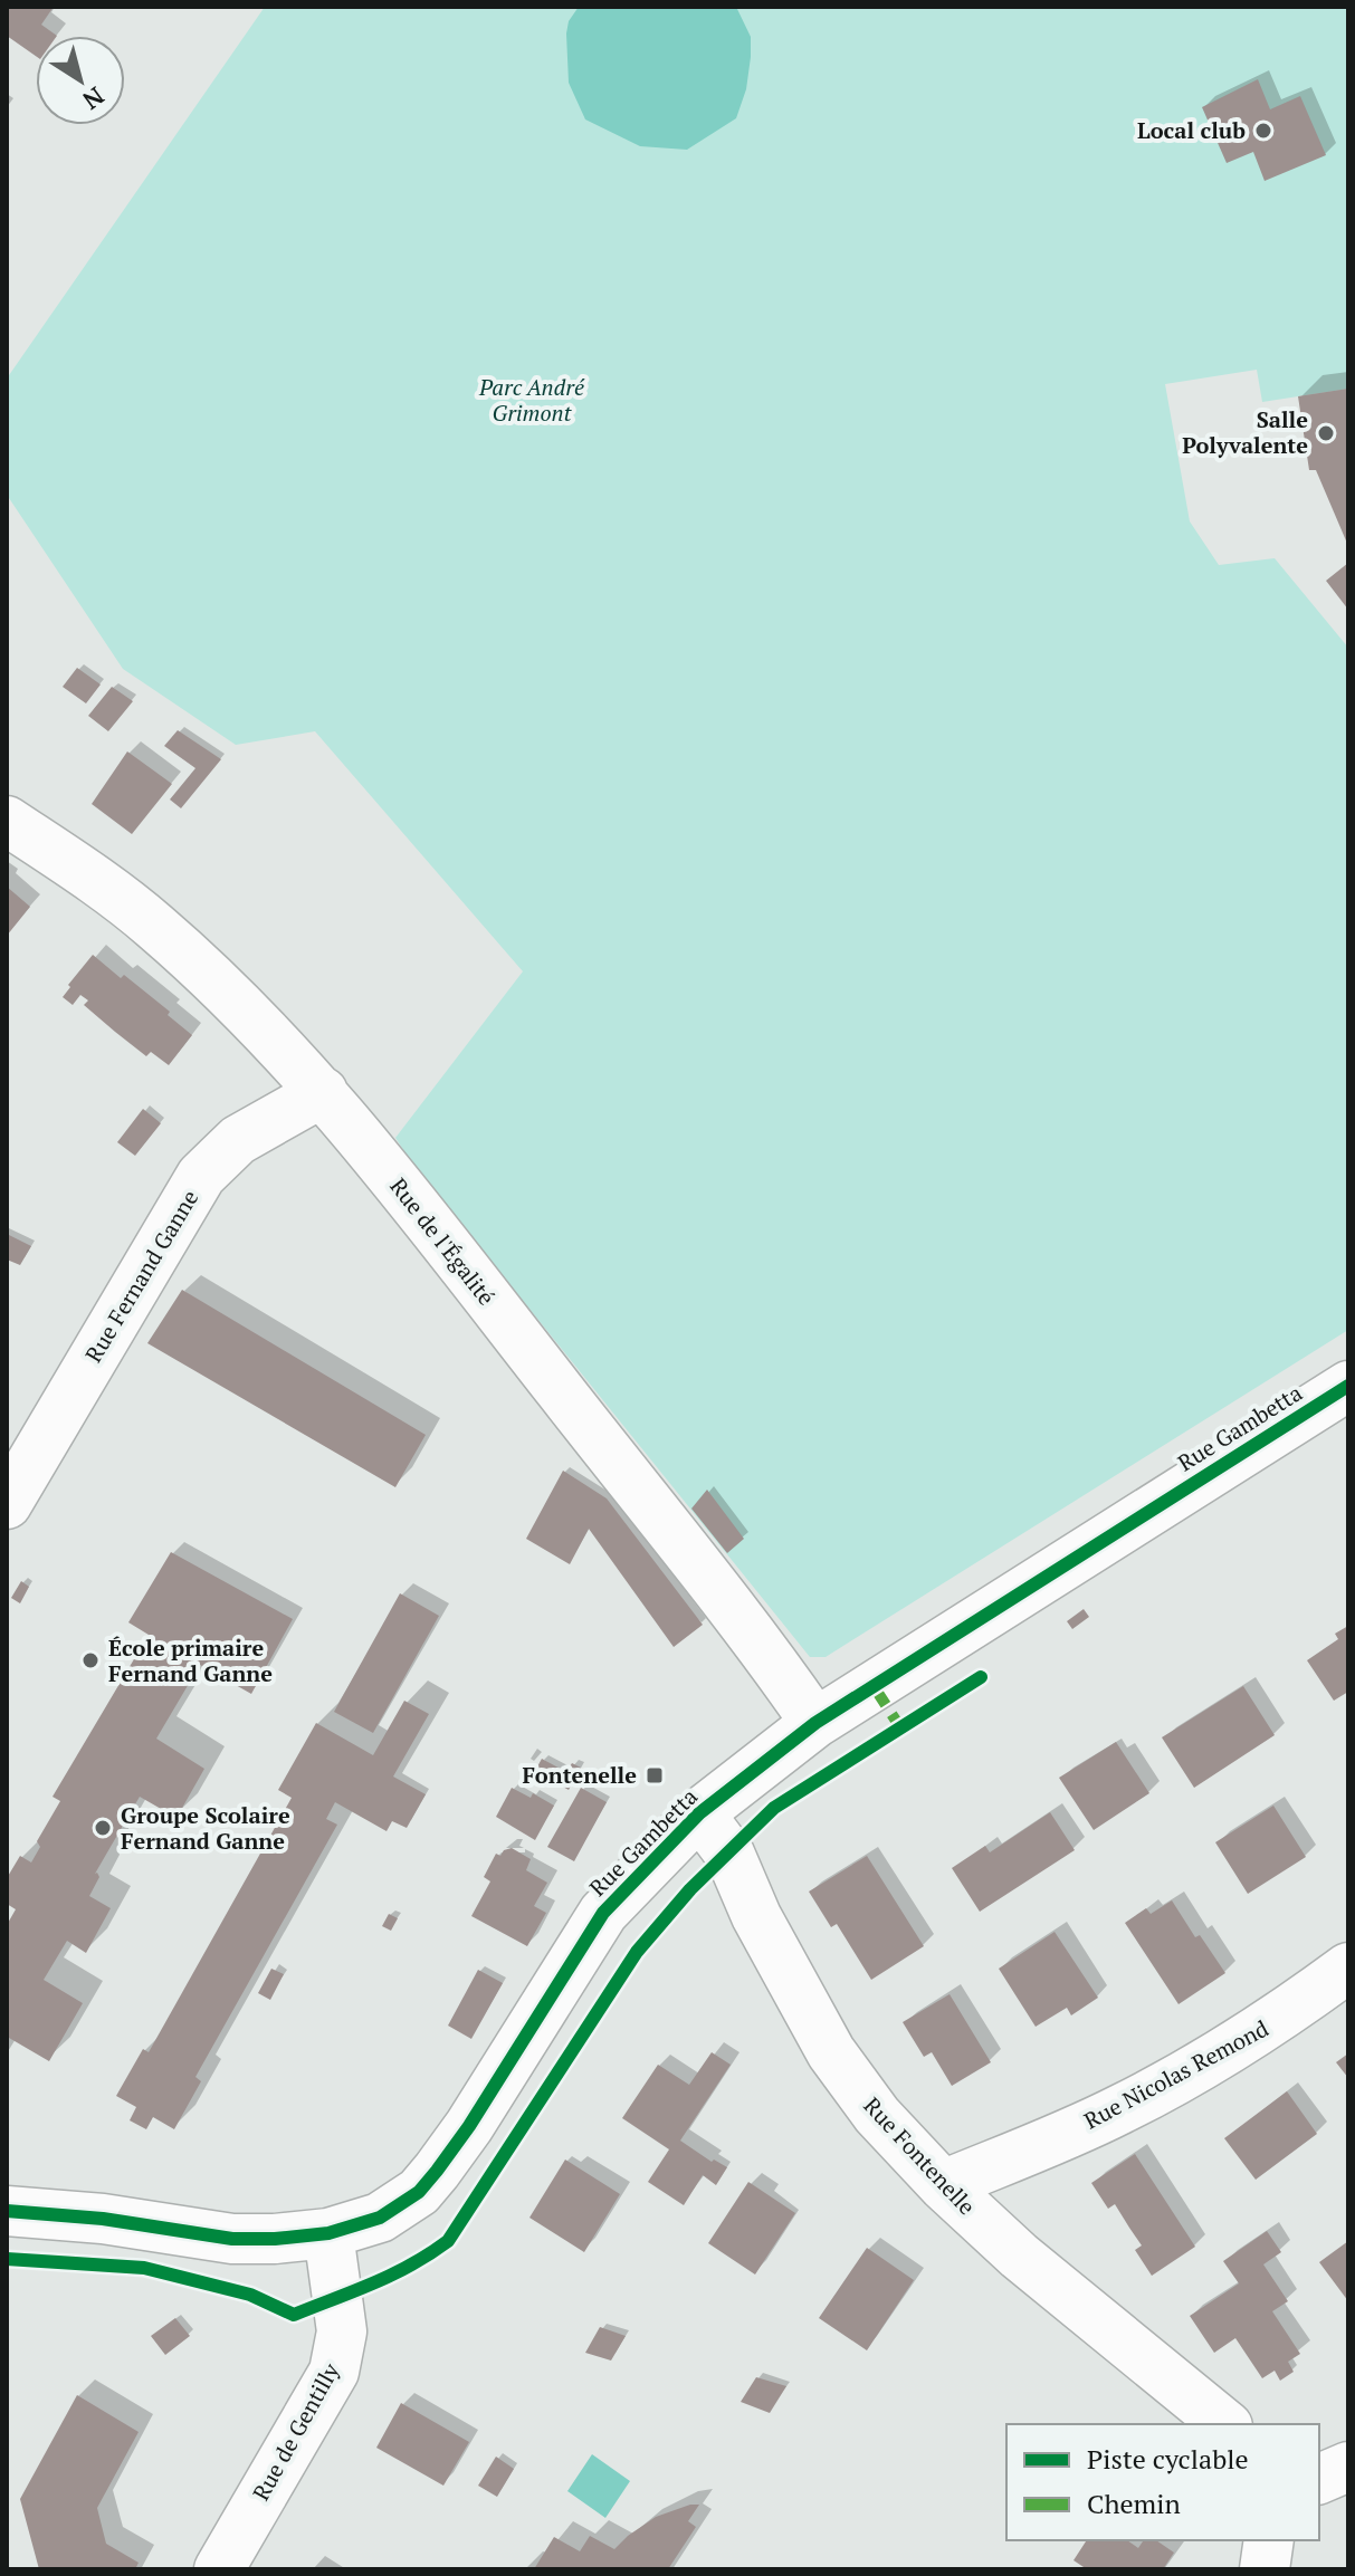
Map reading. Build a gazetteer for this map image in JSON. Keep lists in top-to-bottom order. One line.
{"streets":{"street":["Rue de l'Égalité","Rue Fernand Ganne","Rue Gambetta","Rue Nicolas Remond","Rue Fontenelle","Rue de Gentilly"]},"crossings":[["Rue de l'Égalité","Rue Fernand Ganne"],["Rue de l'Égalité","Rue Gambetta"],["Rue Gambetta","Rue Fontenelle"],["Rue Gambetta","Rue de Gentilly"],["Rue Nicolas Remond","Rue Fontenelle"]],"parks":["Parc André Grimont"],"places":{"other":["Local club","Salle Polyvalente","École primaire Fernand Ganne","Groupe Scolaire Fernand Ganne"],"transit":["Fontenelle"]},"legend":["Piste cyclable","Chemin"],"north":"bottom right"}
